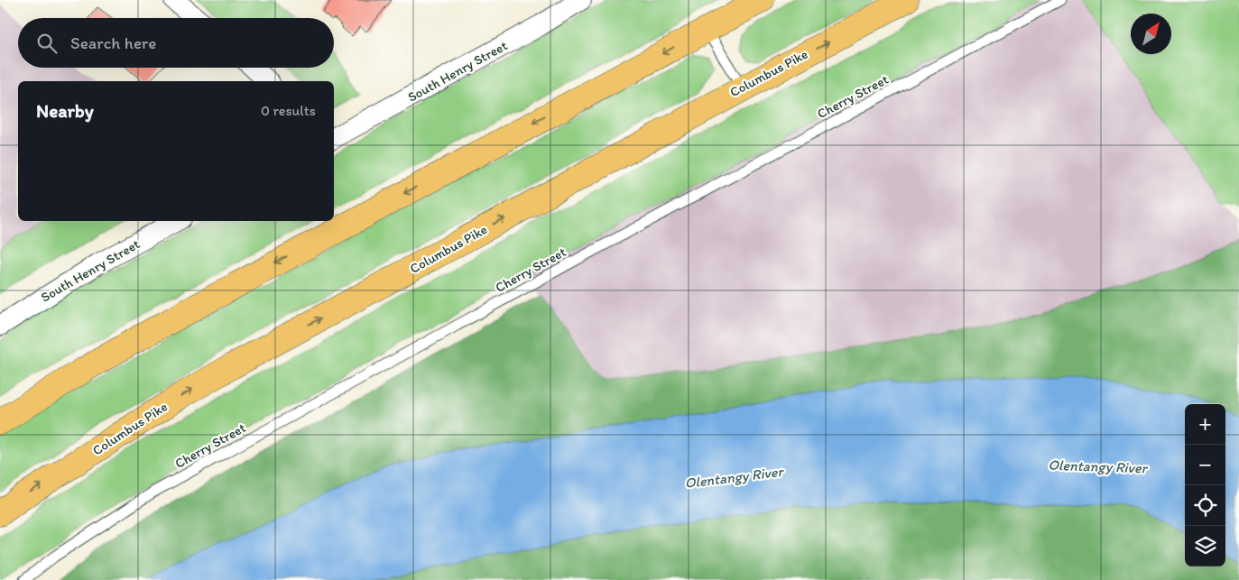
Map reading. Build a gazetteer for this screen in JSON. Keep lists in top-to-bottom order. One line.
{"streets":{"highway":["Columbus Pike"],"street":["South Henry Street"],"lane":["Cherry Street"]},"water":["Olentangy River"],"north":"top right","page":{"search":"Search here","heading":["Nearby","0 results"],"map_buttons":["+","−"]}}
